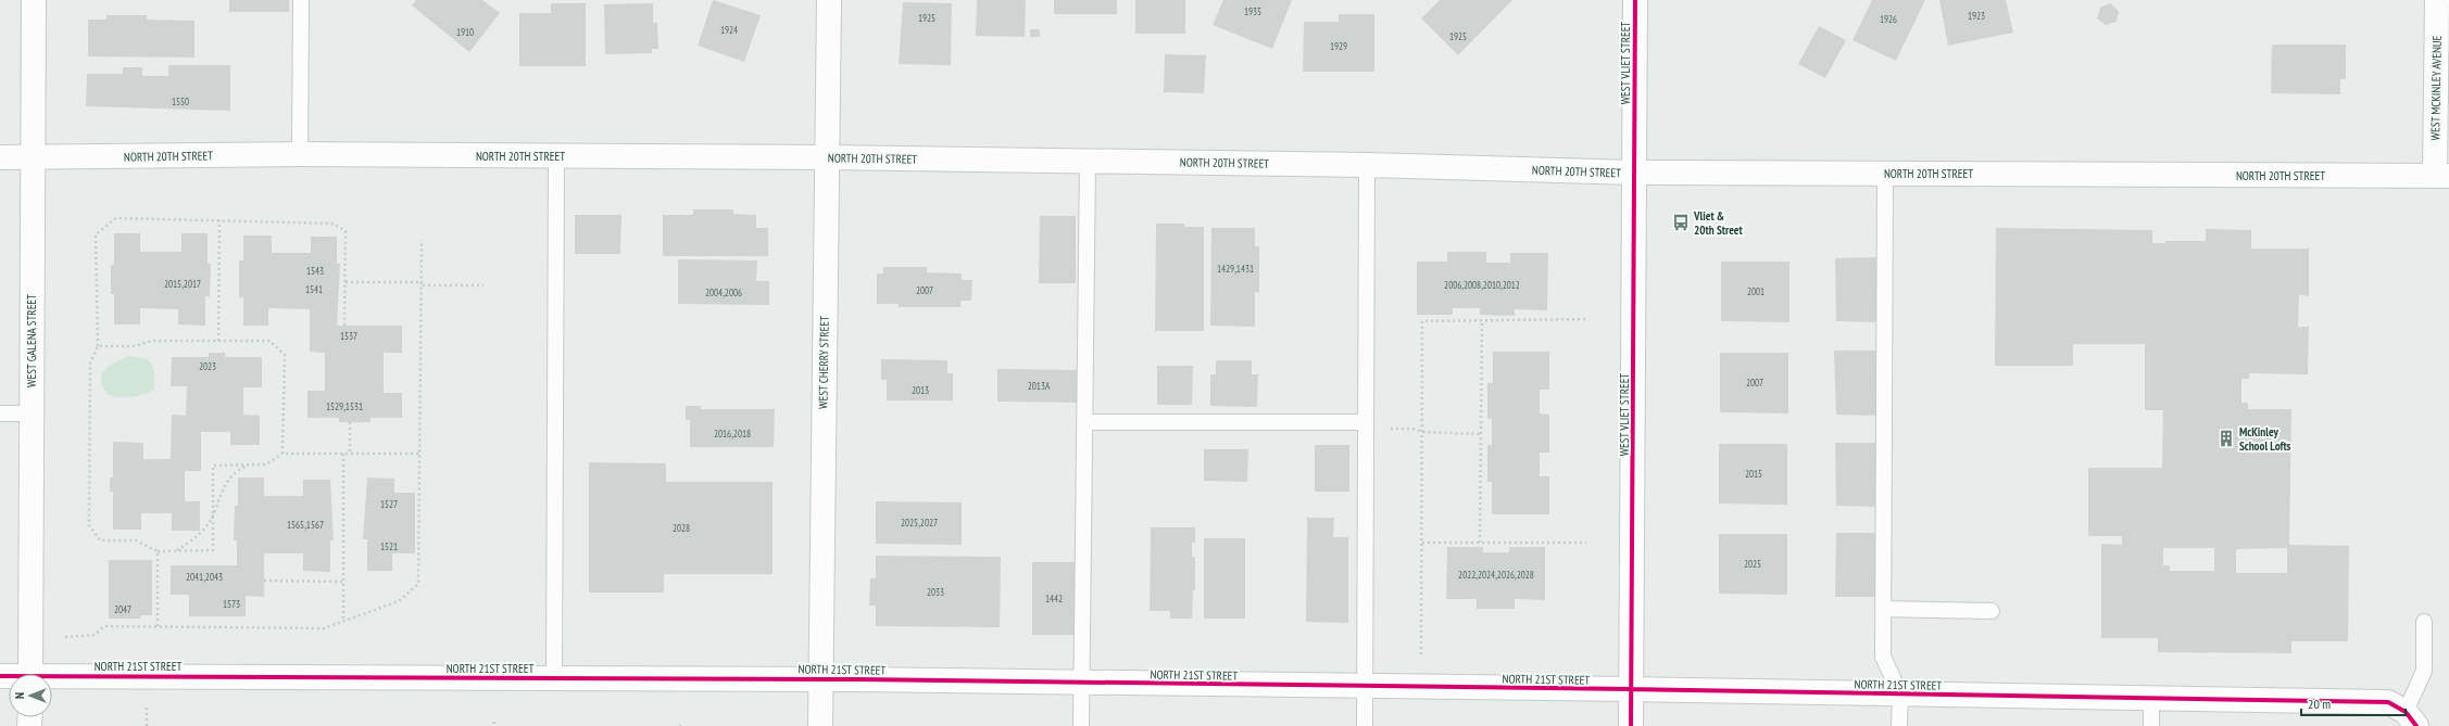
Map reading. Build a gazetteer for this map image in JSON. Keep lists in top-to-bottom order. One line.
{"streets":{"street":["WEST VLIET STREET","WEST MCKINLEY AVENUE","NORTH 20TH STREET","WEST GALENA STREET","WEST CHERRY STREET","NORTH 21ST STREET"]},"crossings":[["WEST VLIET STREET","NORTH 20TH STREET"],["WEST VLIET STREET","NORTH 21ST STREET"],["WEST MCKINLEY AVENUE","NORTH 20TH STREET"],["NORTH 20TH STREET","WEST GALENA STREET"],["NORTH 20TH STREET","WEST CHERRY STREET"],["WEST CHERRY STREET","NORTH 21ST STREET"]],"places":{"bus stop":["Vliet & 20th Street"],"building":["McKinley School Lofts"]},"house_numbers":["1935","1923","1925","1926","1924","1910","1925","1929","1550","1429,1431","1543","2015,2017","2006,2008,2010,2012","1541","2007","2001","2004,2006","1537","2023","2007","2013A","2013","1529,1531","2016,2018","2015","1527","2025,2027","1565,1567","2028","1521","2025","2022,2024,2026,2028","2041,2043","2033","1442","1573","2047"],"scale_bar":"20 m","north":"left"}
